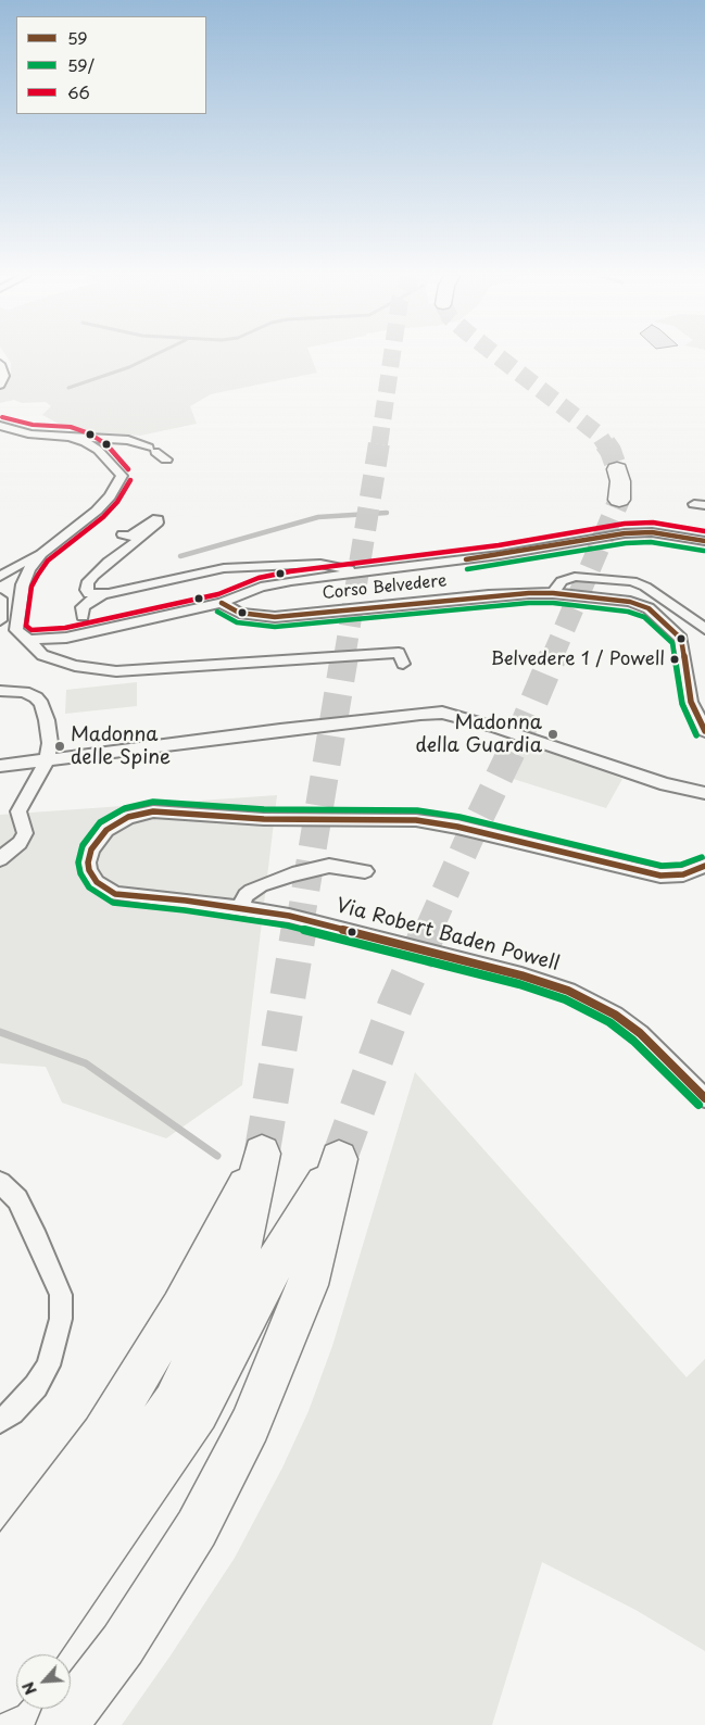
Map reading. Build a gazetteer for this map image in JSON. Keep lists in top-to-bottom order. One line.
{"streets":{"street":["Corso Belvedere","Via Robert Baden Powell"]},"places":["Belvedere 1 / Powell","Madonna della Guardia","Madonna delle Spine"],"lines":["transit line 66","transit line 59","transit line 59/"],"legend":["59","59/","66"],"north":"bottom left"}
